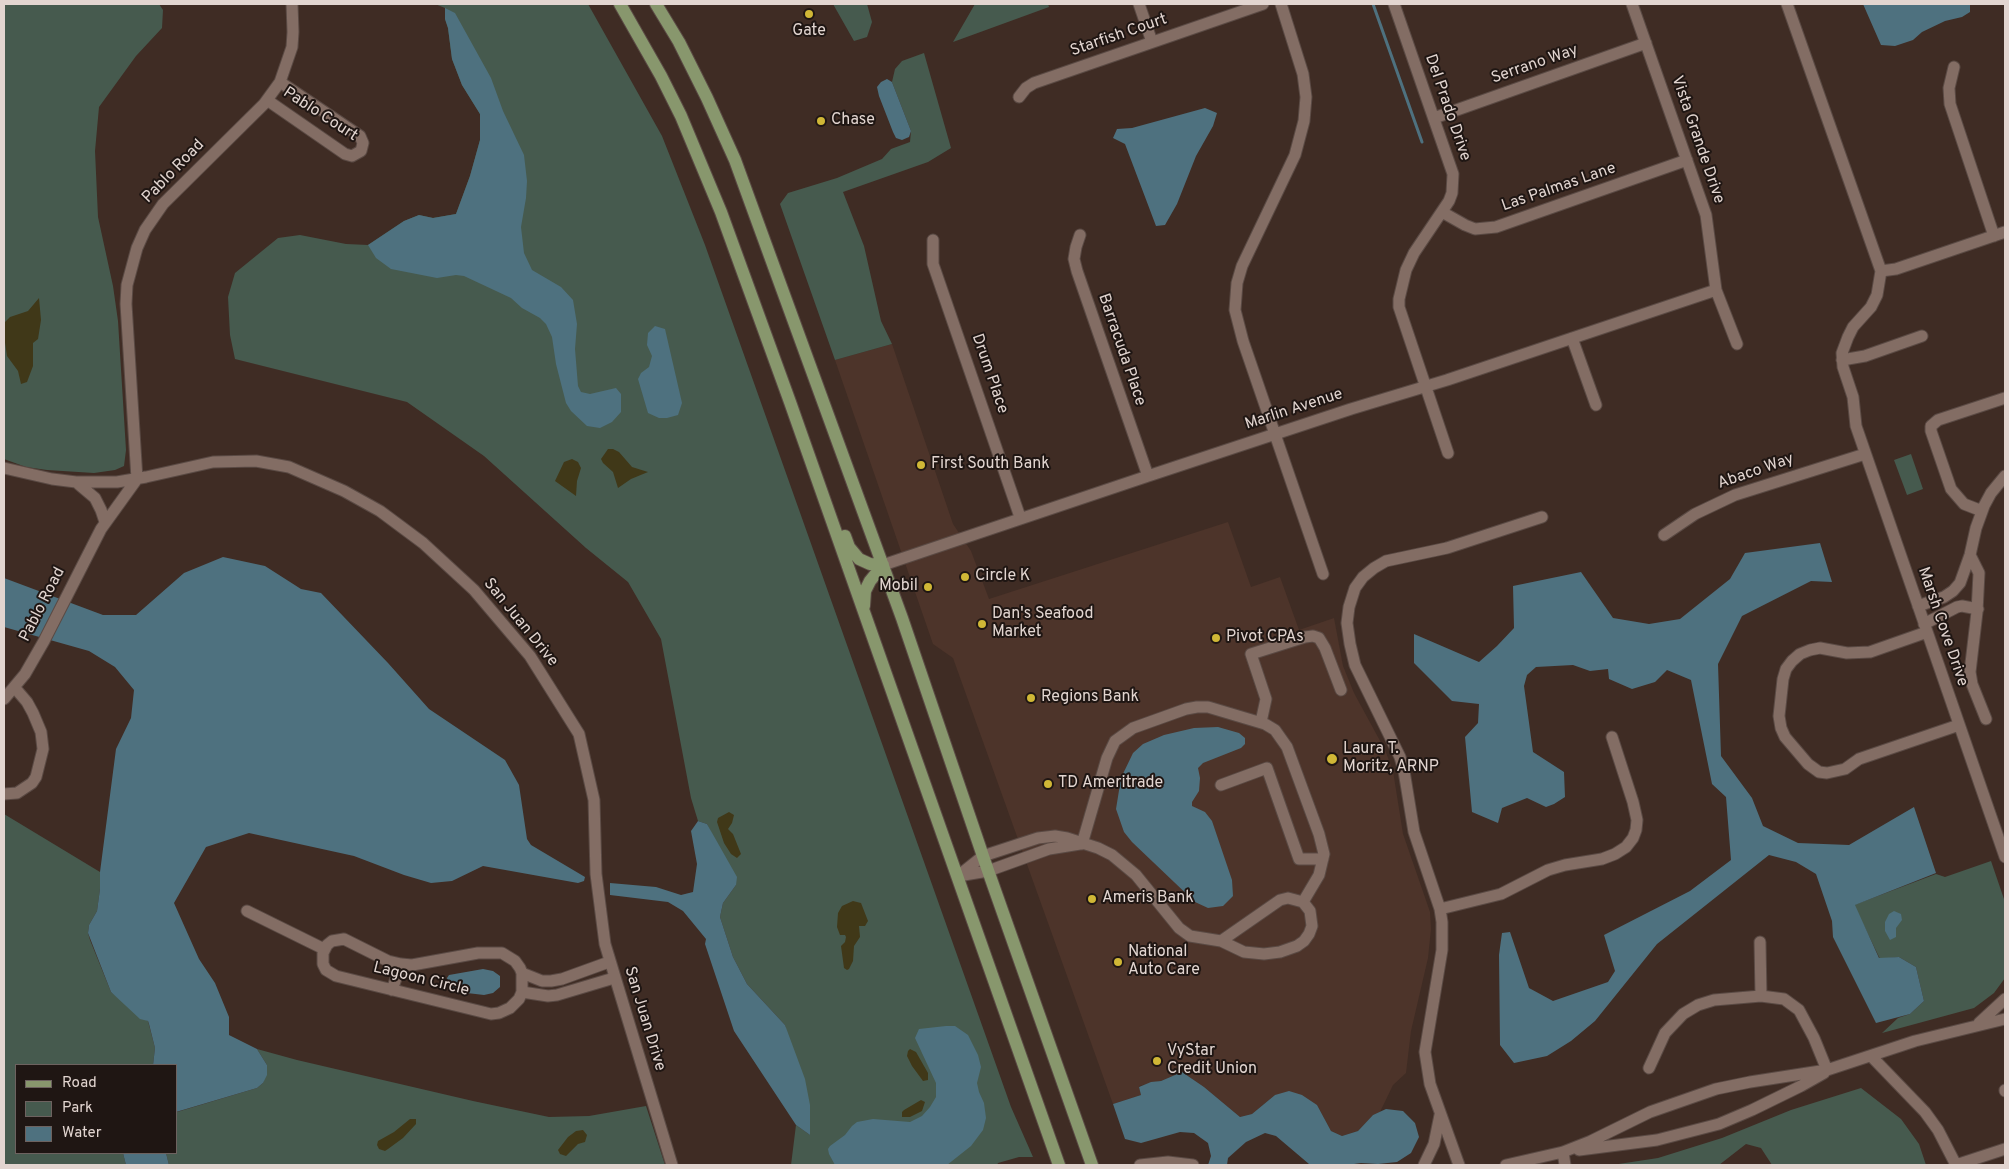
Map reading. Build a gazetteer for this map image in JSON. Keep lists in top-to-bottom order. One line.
{"streets":{"street":["Starfish Court","Serrano Way","Del Prado Drive","Pablo Court","Vista Grande Drive","Pablo Road","Las Palmas Lane","Barracuda Place","Drum Place","Marlin Avenue","Abaco Way","San Juan Drive","Marsh Cove Drive","Lagoon Circle"]},"crossings":[["Serrano Way","Del Prado Drive"],["Serrano Way","Vista Grande Drive"],["Del Prado Drive","Las Palmas Lane"],["Del Prado Drive","Marlin Avenue"],["Pablo Court","Pablo Road"],["Vista Grande Drive","Las Palmas Lane"],["Vista Grande Drive","Marlin Avenue"],["Pablo Road","San Juan Drive"],["Barracuda Place","Marlin Avenue"],["Drum Place","Marlin Avenue"],["Abaco Way","Marsh Cove Drive"]],"places":["Gate","Chase","First South Bank","Circle K","Mobil","Dan's Seafood Market","Pivot CPAs","Regions Bank","Laura T. Moritz, ARNP","TD Ameritrade","Ameris Bank","National Auto Care","VyStar Credit Union"],"legend":["Road","Park","Water"]}
